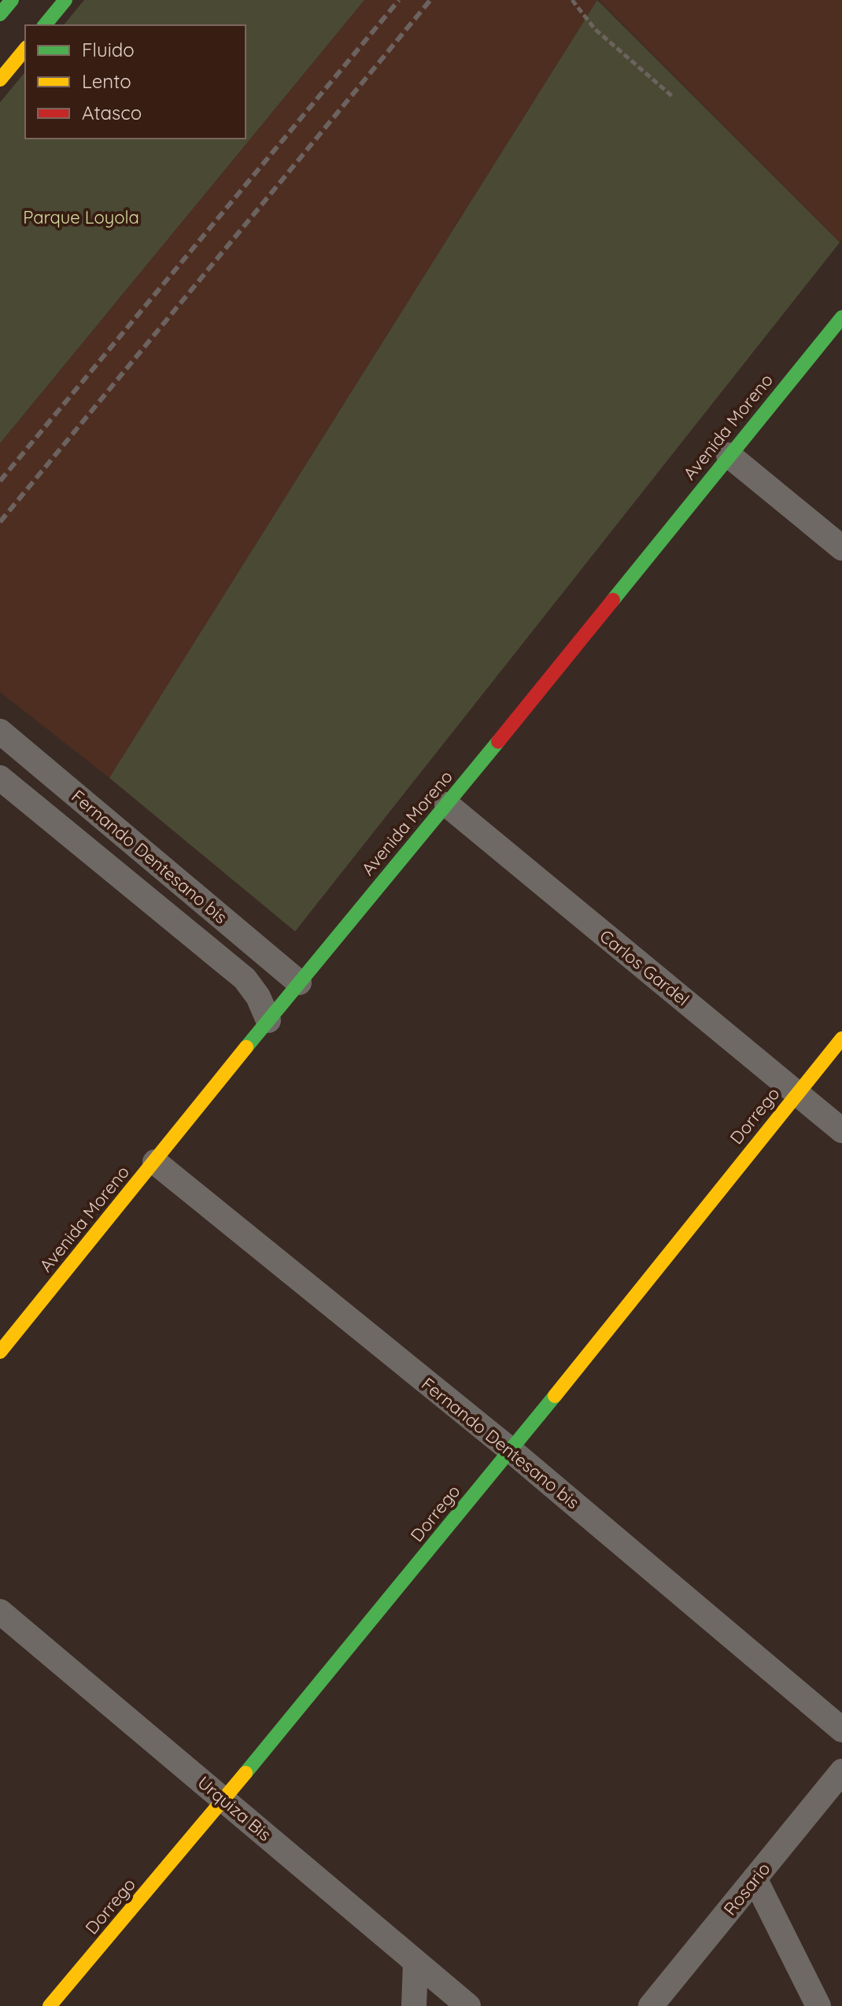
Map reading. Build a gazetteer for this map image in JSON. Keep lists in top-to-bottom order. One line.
{"streets":{"street":["Avenida Moreno","Fernando Dentesano bis","Carlos Gardel","Dorrego","Urquiza Bis","Rosario"]},"crossings":[["Avenida Moreno","Fernando Dentesano bis"],["Avenida Moreno","Carlos Gardel"],["Fernando Dentesano bis","Dorrego"],["Carlos Gardel","Dorrego"],["Dorrego","Urquiza Bis"]],"parks":["Parque Loyola"],"legend":["Fluido","Lento","Atasco"]}
